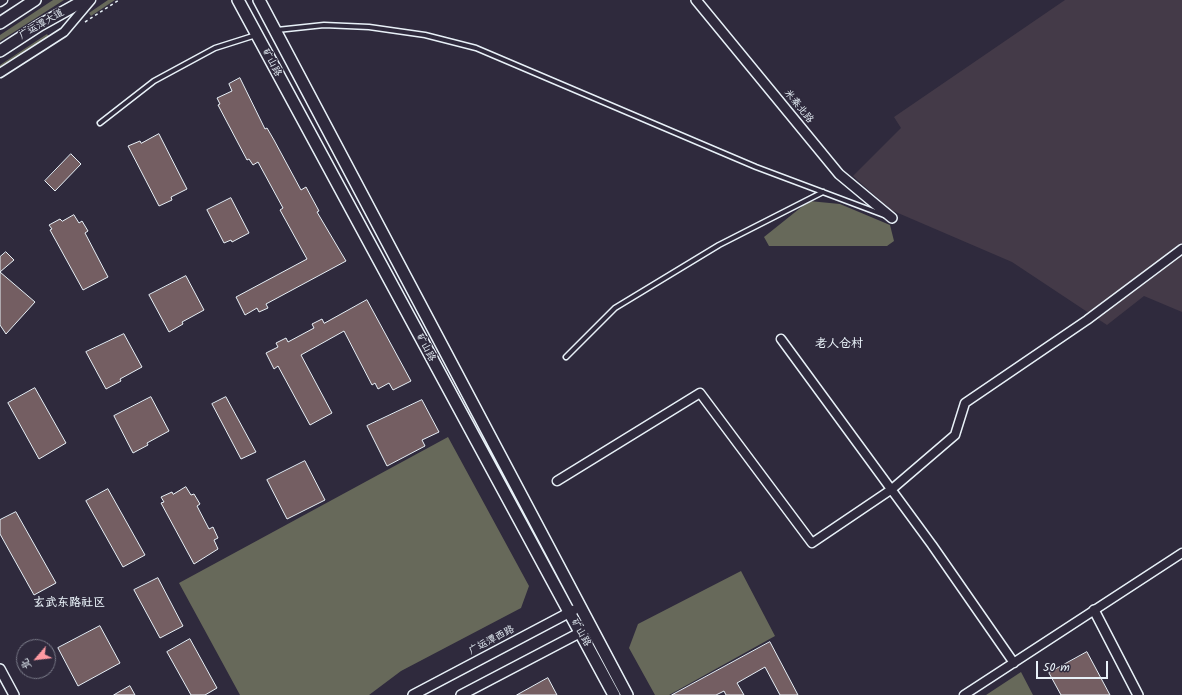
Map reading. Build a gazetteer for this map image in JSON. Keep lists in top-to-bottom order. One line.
{"streets":{"main road":["广运潭大道","矿山路"],"street":["米秦北路","广运潭西路"]},"crossings":[["矿山路","广运潭西路"]],"districts":["老人仓村","玄武东路社区"],"scale_bar":"50 m","north":"bottom left"}
